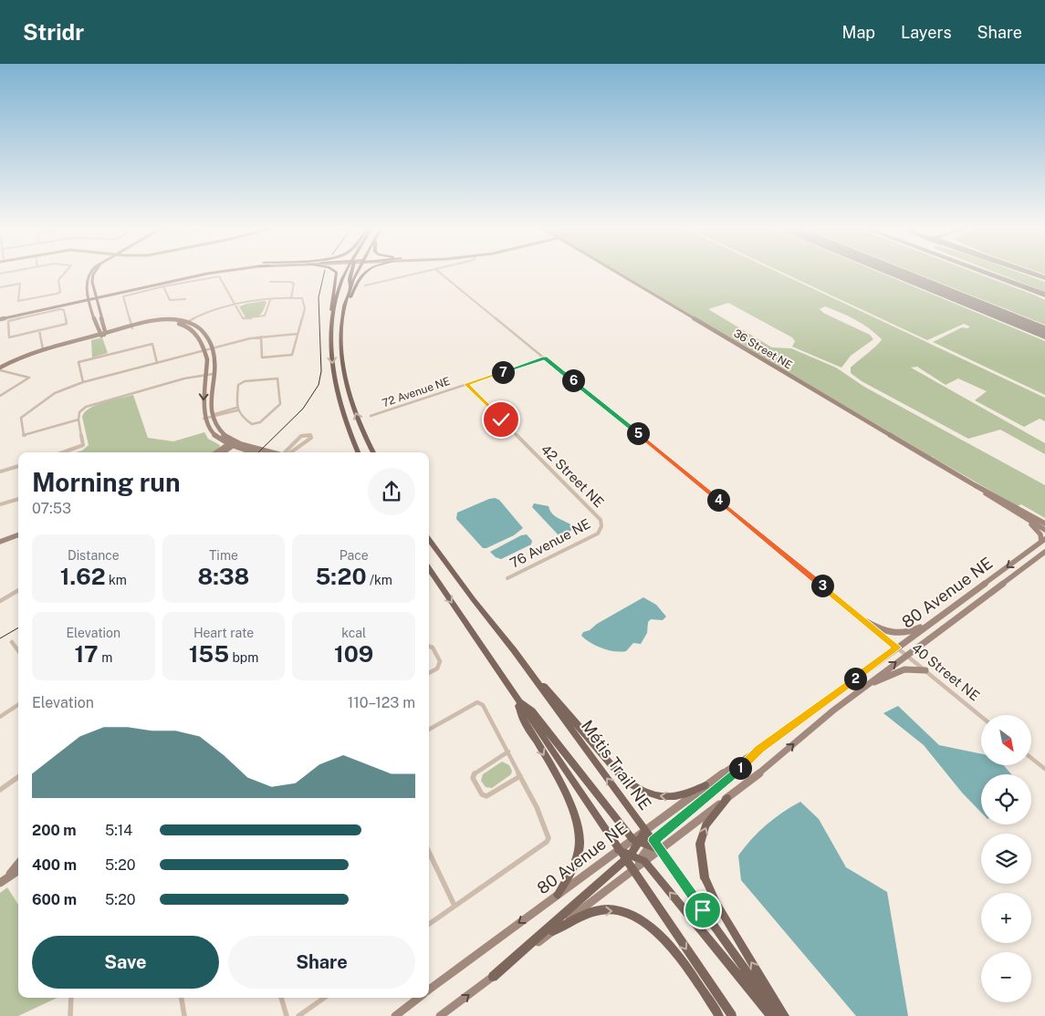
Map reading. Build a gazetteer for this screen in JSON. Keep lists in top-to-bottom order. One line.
{"streets":{"main road":["Métis Trail NE"],"street":["36 Street NE","72 Avenue NE","42 Street NE","76 Avenue NE","80 Avenue NE","40 Street NE"]},"crossings":[["72 Avenue NE","42 Street NE"],["72 Avenue NE","40 Street NE"],["42 Street NE","76 Avenue NE"],["80 Avenue NE","40 Street NE"],["80 Avenue NE","Métis Trail NE"]],"north":"bottom right","page":{"header":"Stridr","nav":["Map","Layers","Share"],"pins":["7","6","5","4","3","2","1"],"heading":["Morning run","07:53"],"stats":[["Distance","1.62 km"],["Time","8:38"],["Pace","5:20 /km"],["Elevation","17 m"],["Heart rate","155 bpm"],["kcal","109"]],"chart":["Elevation","110–123 m"],"map_buttons":["+","−"],"list":[{"name":"200 m","note":"5:14"},{"name":"400 m","note":"5:20"},{"name":"600 m","note":"5:20"}],"buttons":["Save","Share"]}}
